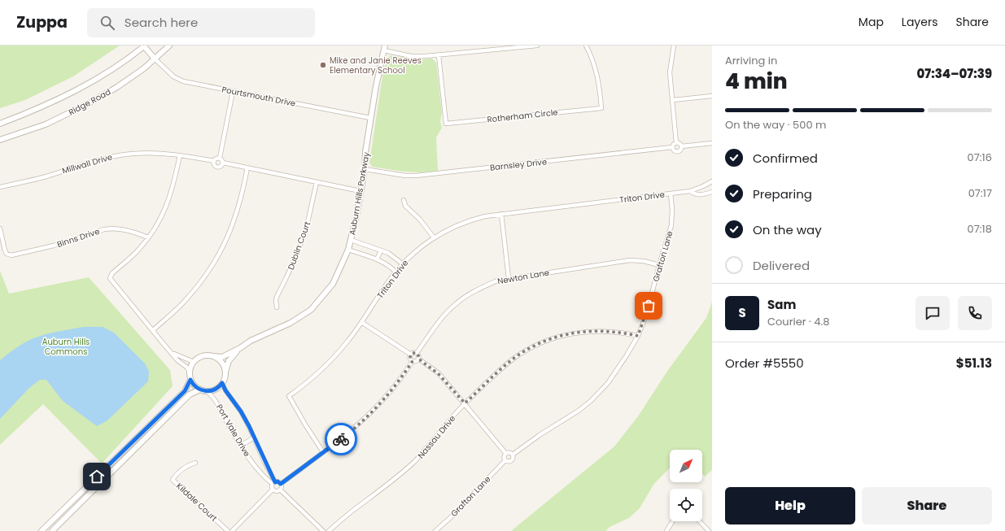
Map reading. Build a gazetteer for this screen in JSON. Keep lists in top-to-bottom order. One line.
{"streets":{"street":["Pourtsmouth Drive","Ridge Road","Rotherham Circle","Millwall Drive","Barnsley Drive","Auburn Hills Parkway","Triton Drive","Binns Drive","Dublin Court","Grafton Lane","Newton Lane","Port Vale Drive","Nassau Drive","Kildale Court"]},"crossings":[["Pourtsmouth Drive","Ridge Road"],["Pourtsmouth Drive","Auburn Hills Parkway"],["Millwall Drive","Auburn Hills Parkway"],["Millwall Drive","Dublin Court"],["Barnsley Drive","Auburn Hills Parkway"],["Auburn Hills Parkway","Port Vale Drive"],["Triton Drive","Grafton Lane"],["Grafton Lane","Newton Lane"],["Grafton Lane","Nassau Drive"]],"parks":["Auburn Hills Commons"],"places":["Mike and Janie Reeves Elementary School"],"north":"top right","page":{"header":"Zuppa","search":"Search here","nav":["Map","Layers","Share"],"heading":["4 min","Arriving in","07:34–07:39"],"panel":["Sam","Courier · 4.8","Order #5550","$51.13"],"bar":"On the way · 500 m","list":[["Confirmed","07:16"],["Preparing","07:17"],["On the way","07:18"],"Delivered"],"round":"S","buttons":["Help","Share"]}}
